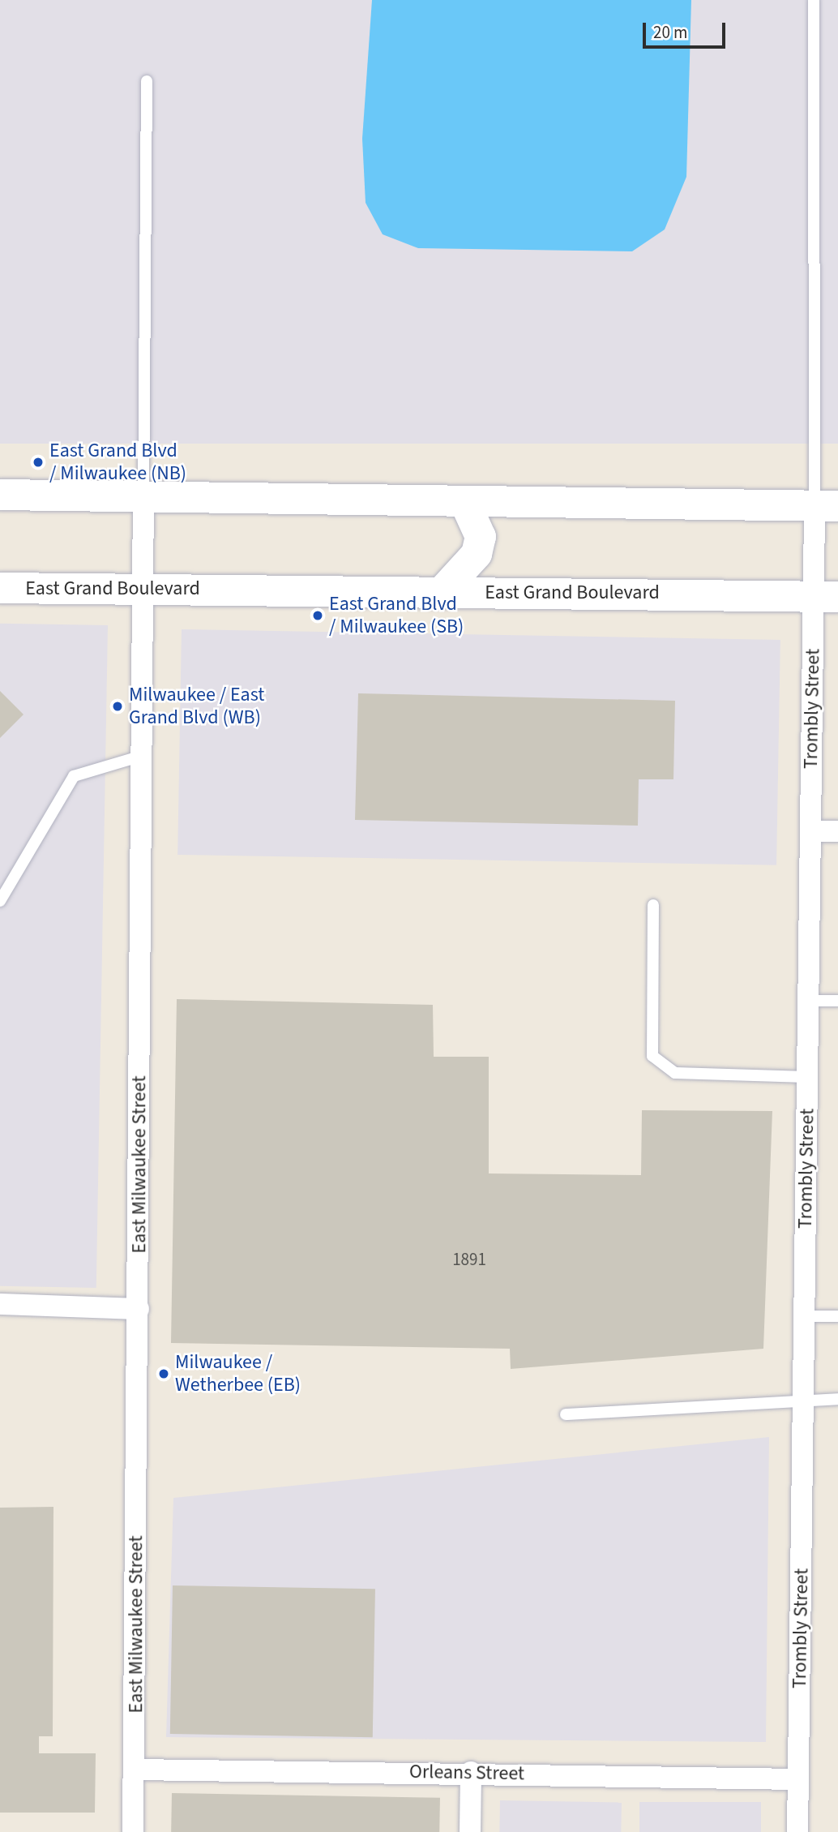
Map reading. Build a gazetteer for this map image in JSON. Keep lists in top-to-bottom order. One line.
{"streets":{"main road":["East Grand Boulevard"],"street":["Trombly Street","East Milwaukee Street","Orleans Street"]},"crossings":[["East Grand Boulevard","Trombly Street"],["East Grand Boulevard","East Milwaukee Street"],["Trombly Street","Orleans Street"],["East Milwaukee Street","Orleans Street"]],"places":["East Grand Blvd / Milwaukee (NB)","East Grand Blvd / Milwaukee (SB)","Milwaukee / East Grand Blvd (WB)","Milwaukee / Wetherbee (EB)"],"house_numbers":["1891"],"scale_bar":"20 m"}
